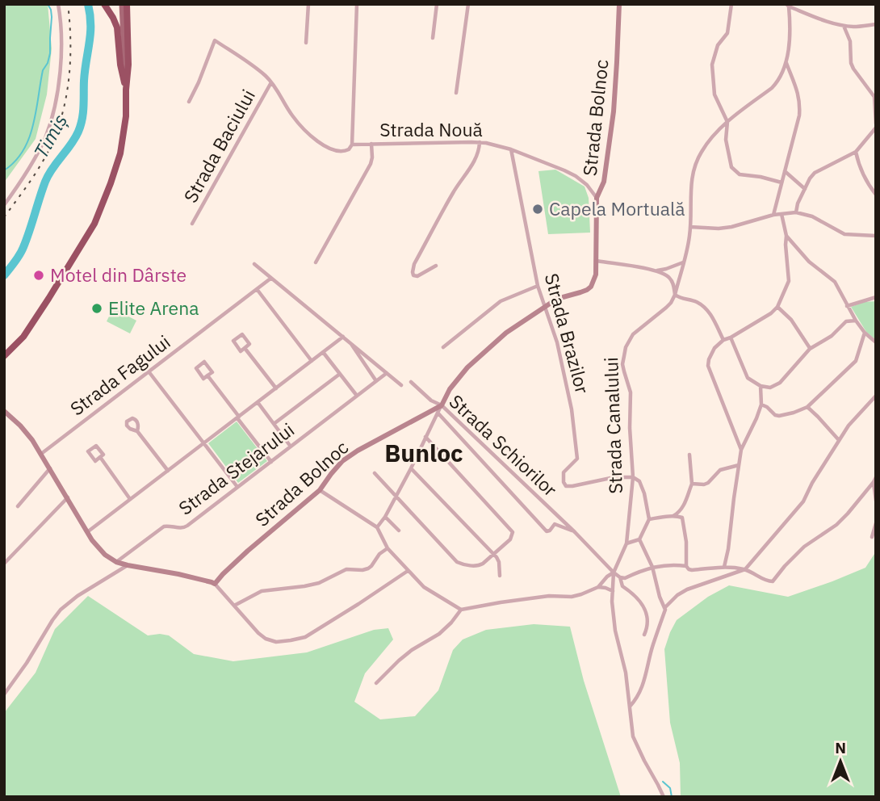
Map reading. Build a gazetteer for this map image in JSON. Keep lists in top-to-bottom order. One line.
{"streets":{"street":["Strada Bolnoc","Strada Nouă","Strada Baciului","Strada Brazilor","Strada Fagului","Strada Canalului","Strada Schiorilor","Strada Stejarului"]},"crossings":[["Strada Bolnoc","Strada Nouă"],["Strada Bolnoc","Strada Brazilor"],["Strada Bolnoc","Strada Schiorilor"],["Strada Nouă","Strada Baciului"],["Strada Nouă","Strada Brazilor"],["Strada Brazilor","Strada Canalului"],["Strada Canalului","Strada Schiorilor"]],"districts":["Bunloc"],"water":["Timiș"],"places":["Capela Mortuală","Motel din Dârste","Elite Arena"],"north":"top"}
